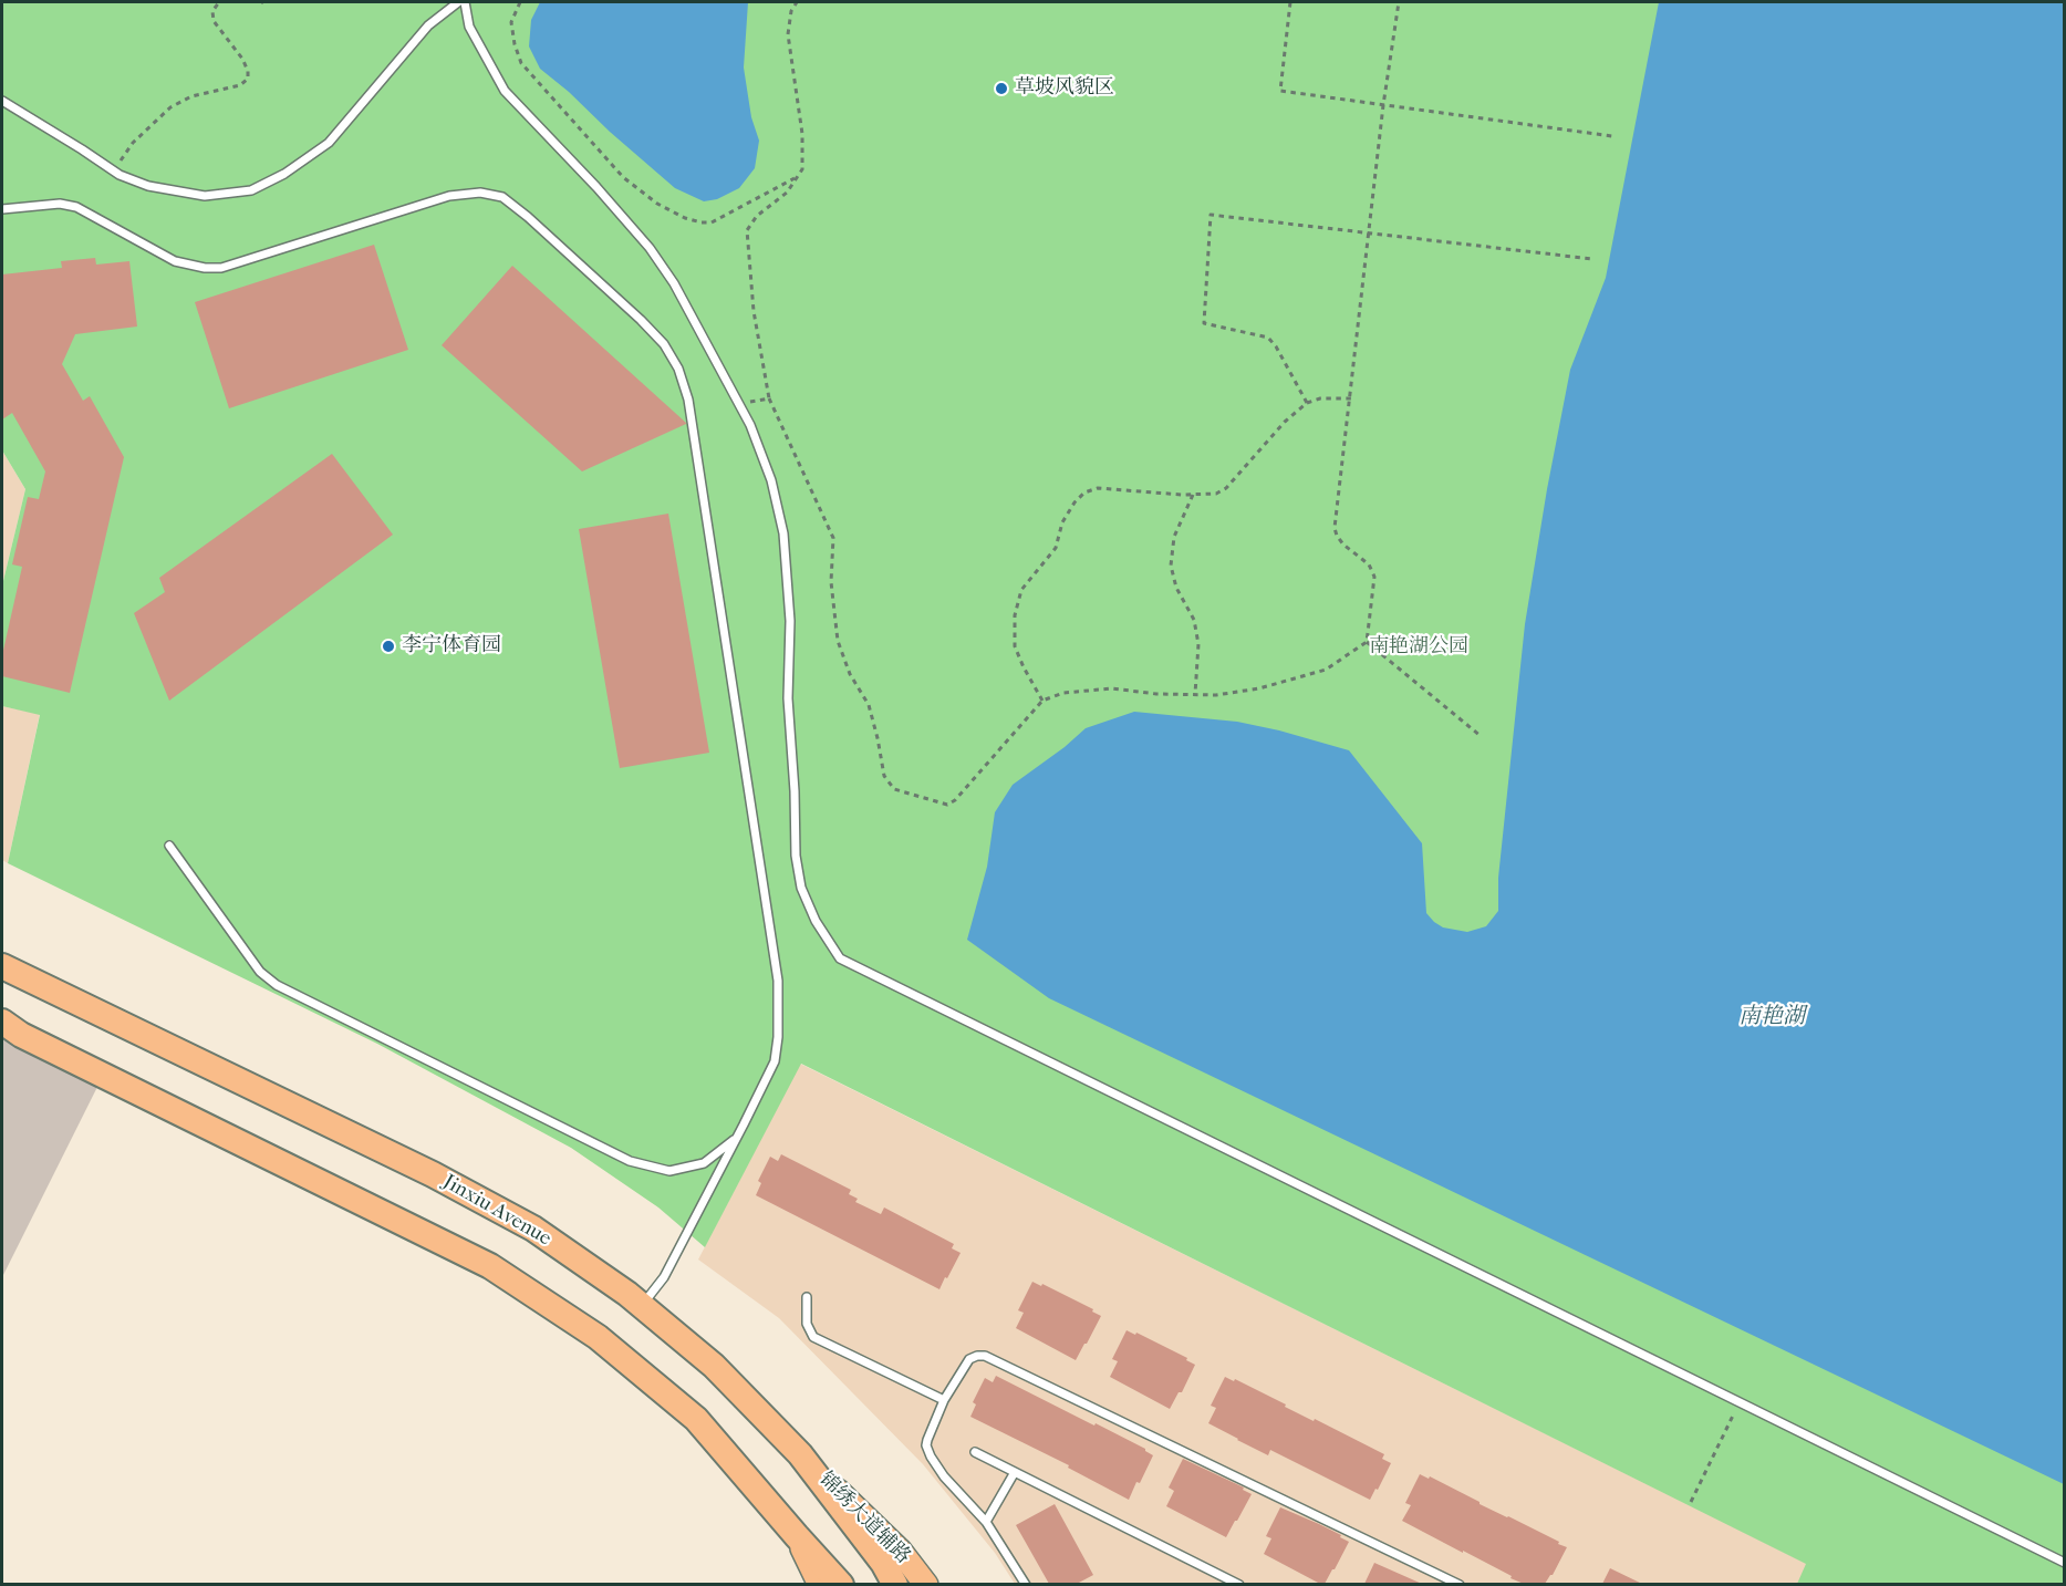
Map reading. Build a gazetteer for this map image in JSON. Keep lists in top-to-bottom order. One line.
{"streets":{"highway":["Jinxiu Avenue"],"main road":["锦绣大道辅路"]},"crossings":[["Jinxiu Avenue","锦绣大道辅路"]],"water":["南艳湖"],"parks":["南艳湖公园"],"places":["草坡风貌区","李宁体育园"]}
